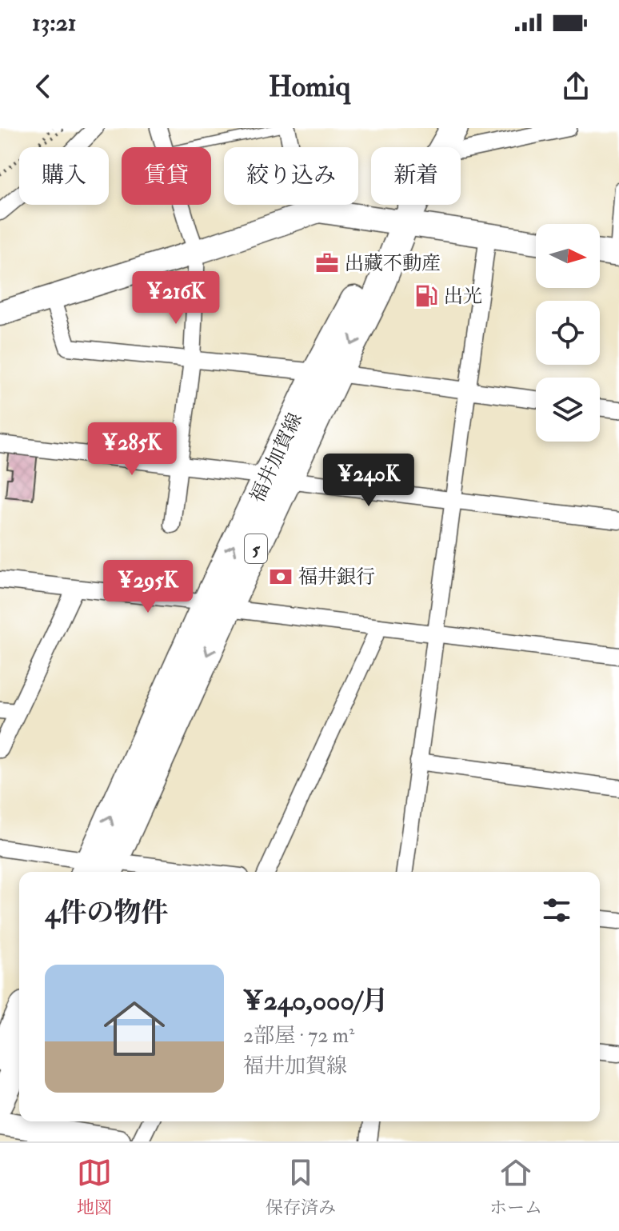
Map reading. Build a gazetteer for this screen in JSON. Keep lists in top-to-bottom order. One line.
{"streets":{"main road":["福井加賀線","5"]},"places":{"office":["出藏不動産"],"fuel station":["出光"],"bank":["福井銀行"]},"north":"right","page":{"status":"13:21","header":"Homiq","chip":["購入","賃貸","絞り込み","新着"],"price":["¥216K","¥285K","¥240K","¥295K"],"heading":"4件の物件","list":[{"name":"¥240,000/月","note":"2部屋 · 72 m² · 福井加賀線"}],"tabs":["地図","保存済み","ホーム"]}}
